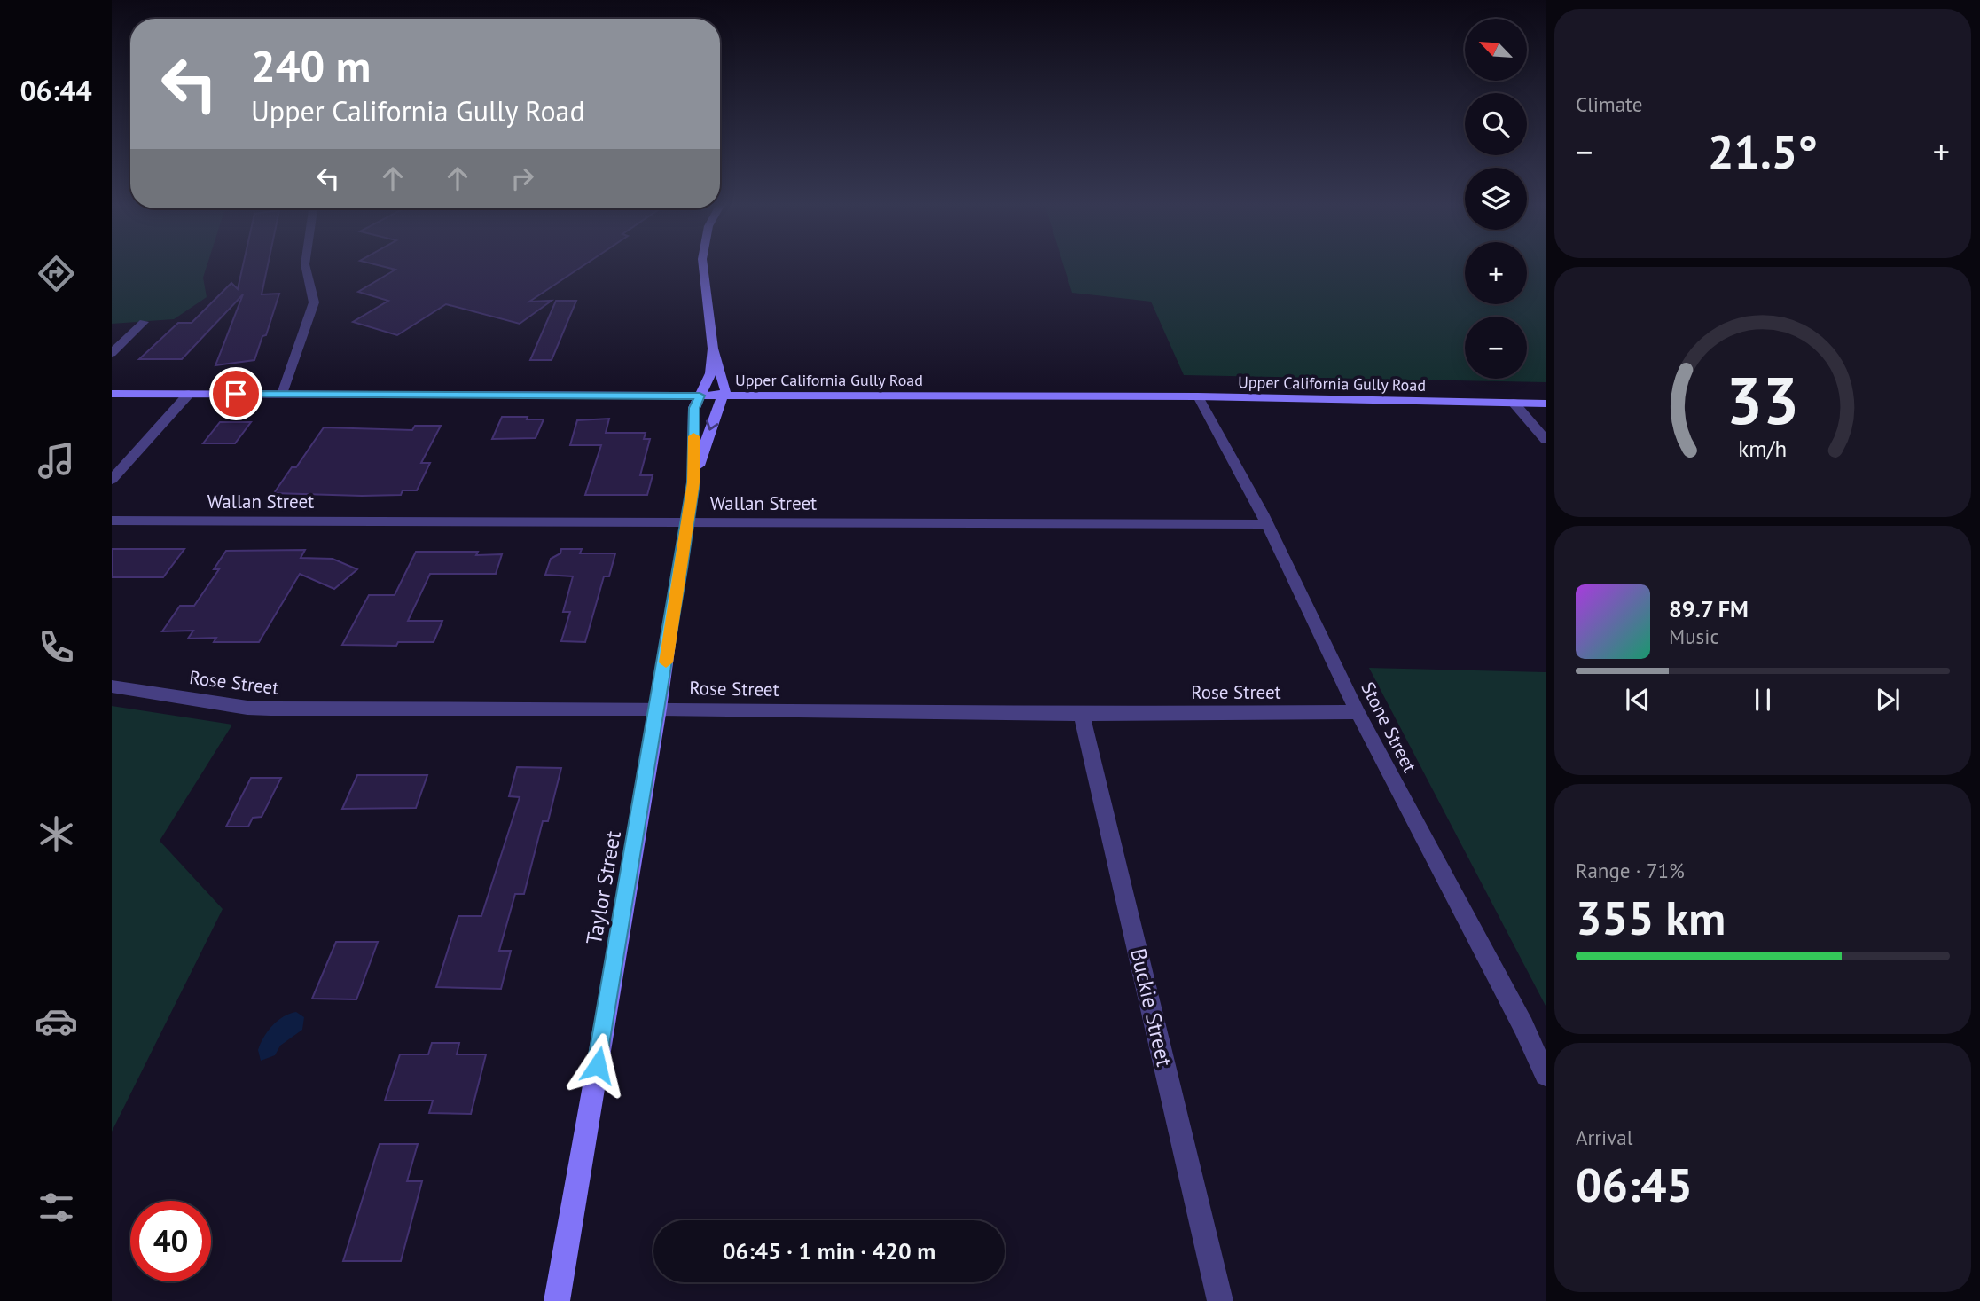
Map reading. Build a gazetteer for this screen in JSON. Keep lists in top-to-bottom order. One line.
{"streets":{"street":["Upper California Gully Road","Wallan Street","Rose Street","Stone Street","Taylor Street","Buckie Street"]},"crossings":[["Upper California Gully Road","Stone Street"],["Upper California Gully Road","Taylor Street"],["Wallan Street","Stone Street"],["Wallan Street","Taylor Street"],["Rose Street","Stone Street"],["Rose Street","Taylor Street"],["Rose Street","Buckie Street"]],"north":"top left","page":{"tabs":"06:44","tile":["Climate",["Range · 71%","355 km"],["Arrival","06:45"]],"map_buttons":["+","−"],"turn":["240 m","Upper California Gully Road"],"heat":["−","21.5°","+"],"song":["89.7 FM","Music"],"limit":"40","trip":"06:45 · 1 min · 420 m","gauge":["33","km/h"]}}
